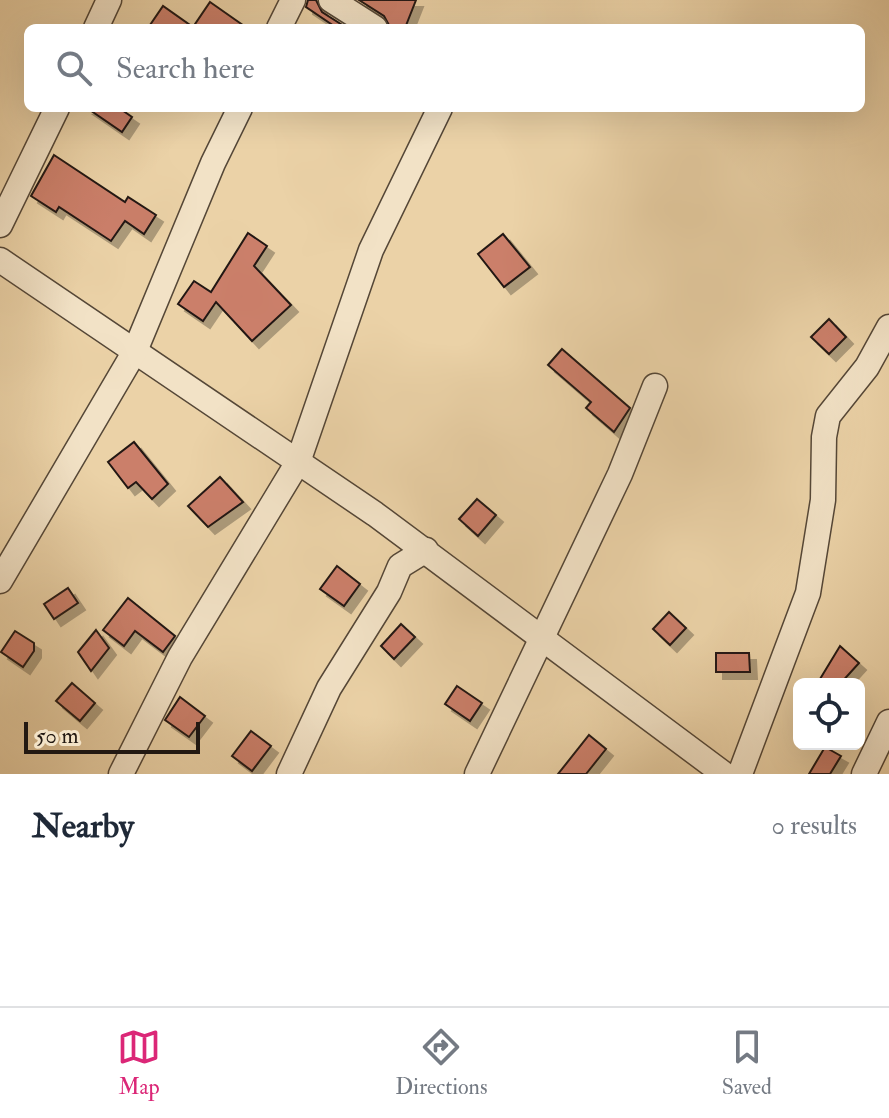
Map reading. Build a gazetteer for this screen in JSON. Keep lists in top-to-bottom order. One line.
{"scale_bar":"50 m","page":{"search":"Search here","scale":"50 m","heading":["Nearby","0 results"],"nav":["Map","Directions","Saved"]}}
